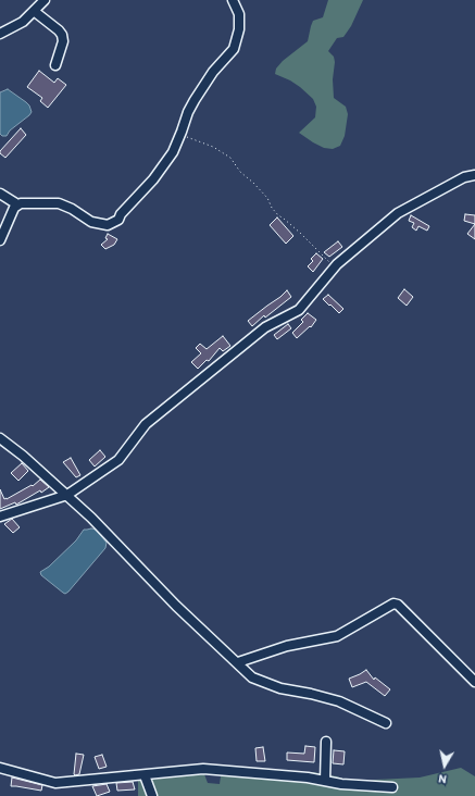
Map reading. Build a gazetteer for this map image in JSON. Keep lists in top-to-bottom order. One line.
{"north":"bottom"}
